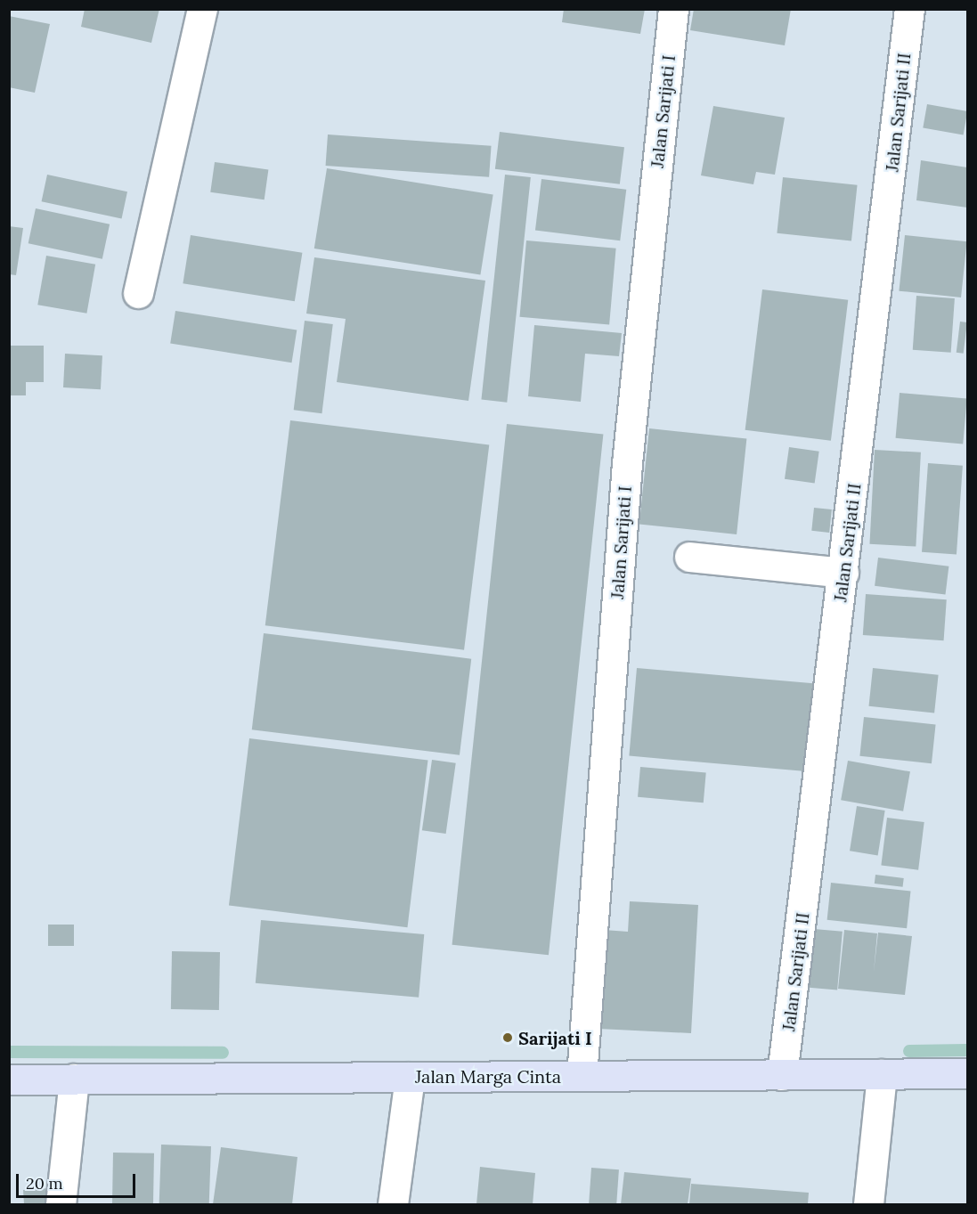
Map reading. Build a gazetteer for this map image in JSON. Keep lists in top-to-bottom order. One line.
{"streets":{"main road":["Jalan Marga Cinta"],"street":["Jalan Sarijati I","Jalan Sarijati II"]},"crossings":[["Jalan Sarijati I","Jalan Marga Cinta"],["Jalan Sarijati II","Jalan Marga Cinta"]],"places":["Sarijati I"],"scale_bar":"20 m"}
